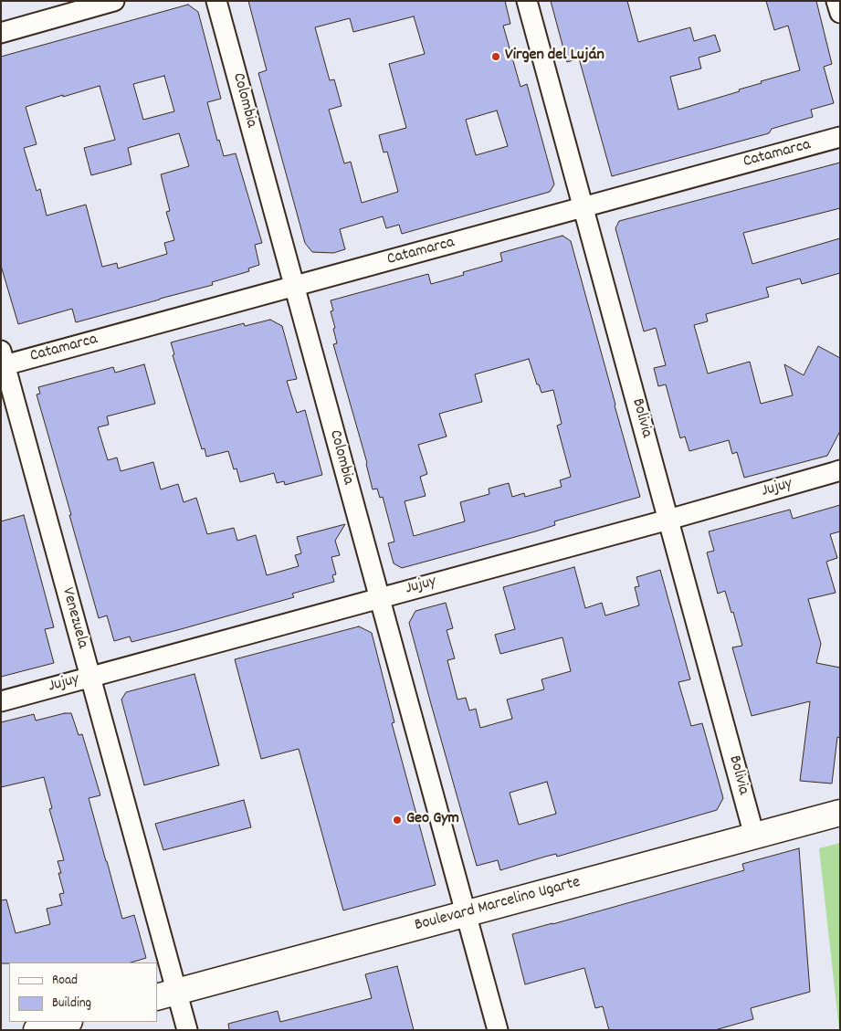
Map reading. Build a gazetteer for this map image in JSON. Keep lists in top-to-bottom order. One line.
{"streets":{"main road":["Boulevard Marcelino Ugarte"],"street":["Colombia","Catamarca","Bolivia","Jujuy","Venezuela"]},"crossings":[["Colombia","Catamarca"],["Colombia","Jujuy"],["Colombia","Boulevard Marcelino Ugarte"],["Catamarca","Bolivia"],["Catamarca","Venezuela"],["Bolivia","Jujuy"],["Bolivia","Boulevard Marcelino Ugarte"],["Jujuy","Venezuela"],["Venezuela","Boulevard Marcelino Ugarte"]],"places":["Virgen del Luján","Geo Gym"],"legend":["Road","Building"]}
